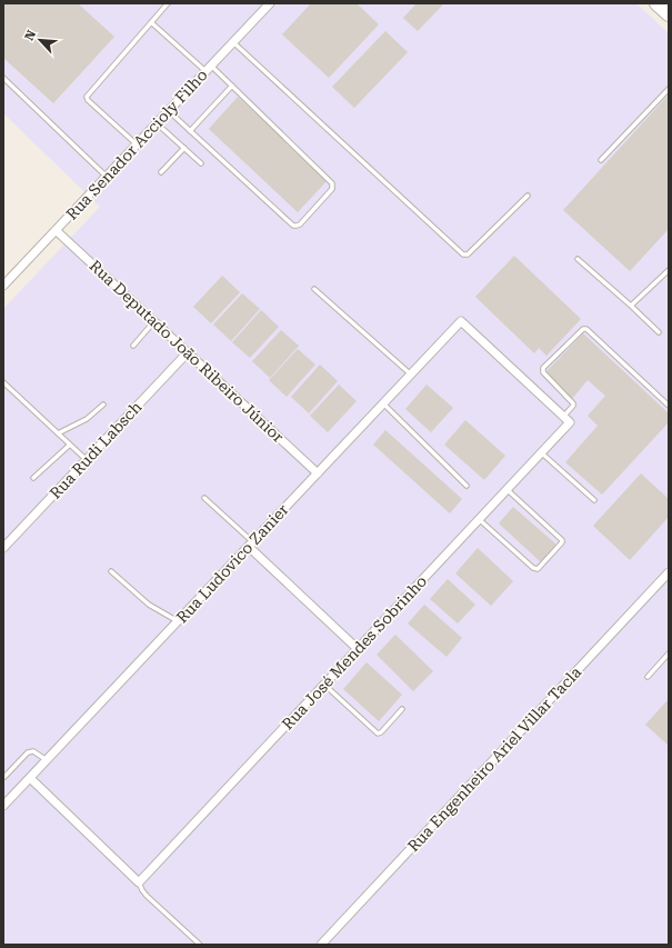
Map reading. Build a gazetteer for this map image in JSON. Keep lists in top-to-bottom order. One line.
{"streets":{"street":["Rua Senador Accioly Filho","Rua Deputado João Ribeiro Júnior","Rua Rudi Labsch","Rua Ludovico Zanier","Rua José Mendes Sobrinho","Rua Engenheiro Ariel Villar Tacla"]},"crossings":[["Rua Senador Accioly Filho","Rua Deputado João Ribeiro Júnior"],["Rua Deputado João Ribeiro Júnior","Rua Rudi Labsch"],["Rua Deputado João Ribeiro Júnior","Rua Ludovico Zanier"],["Rua Ludovico Zanier","Rua José Mendes Sobrinho"]],"north":"top left"}
